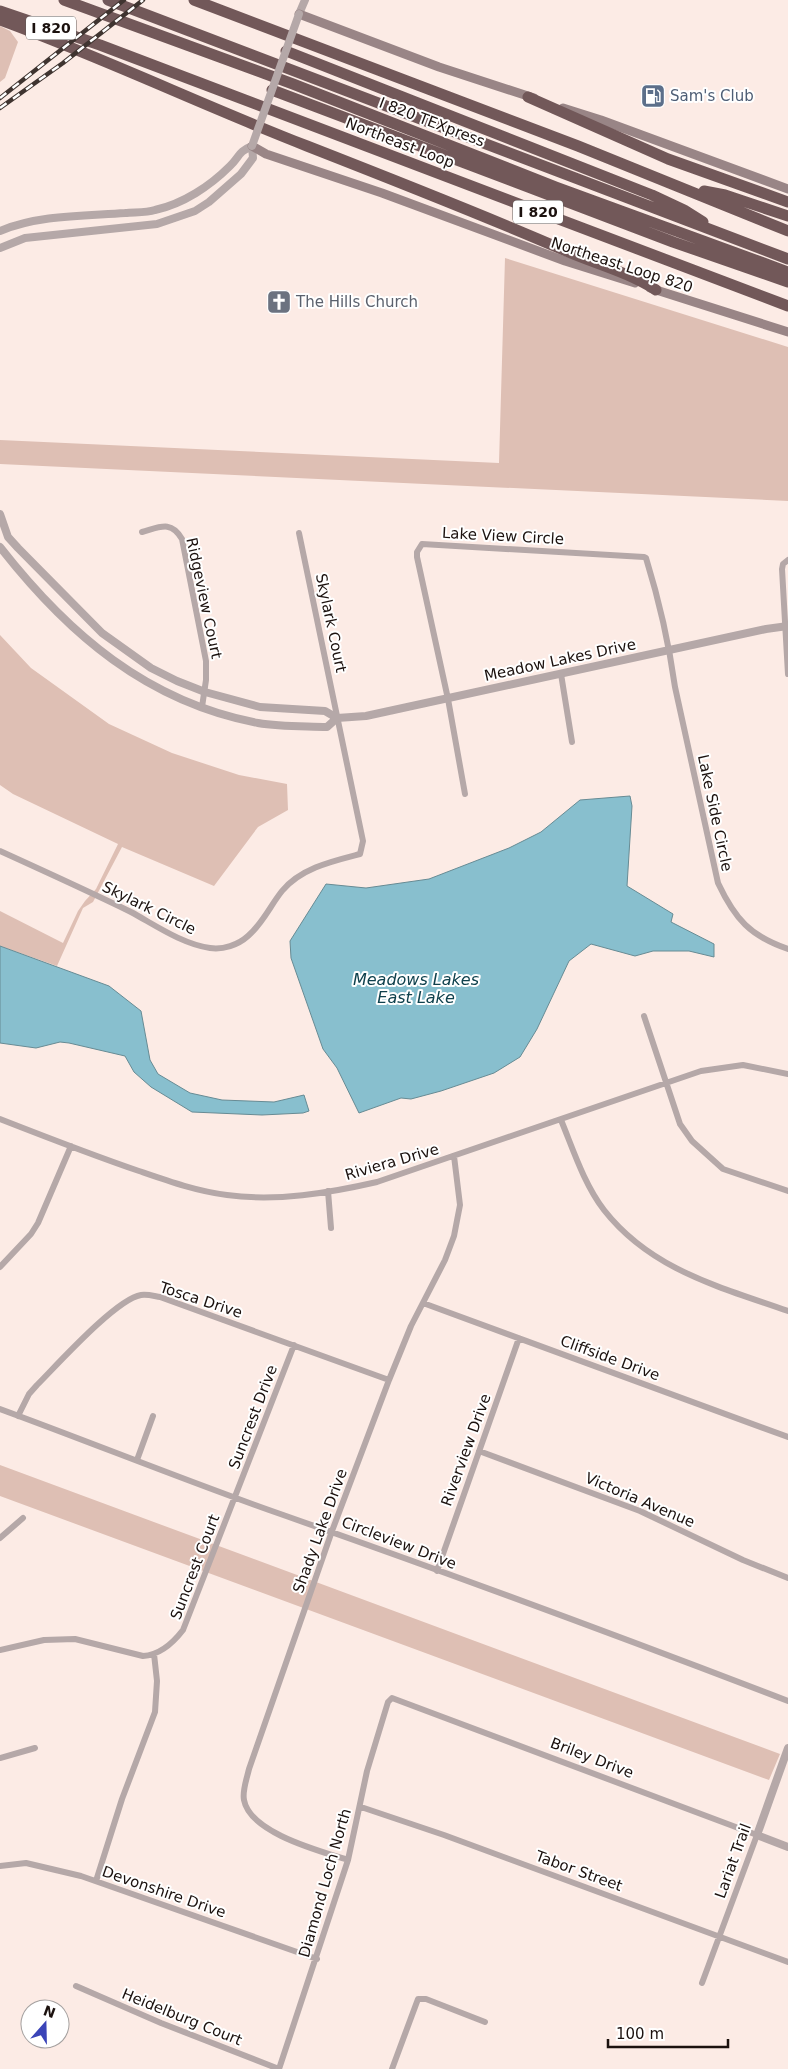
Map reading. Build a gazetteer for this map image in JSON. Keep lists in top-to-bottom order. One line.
{"streets":{"highway":["I 820","I 820 TEXpress","Northeast Loop"],"main road":["Northeast Loop 820"],"street":["Lake View Circle","Ridgeview Court","Skylark Court","Meadow Lakes Drive","Lake Side Circle","Skylark Circle","Riviera Drive","Tosca Drive","Cliffside Drive","Suncrest Drive","Riverview Drive","Victoria Avenue","Shady Lake Drive","Circleview Drive","Suncrest Court","Briley Drive","Lariat Trail","Tabor Street","Diamond Loch North","Devonshire Drive","Heidelburg Court"]},"crossings":[["Lake View Circle","Meadow Lakes Drive"],["Lake View Circle","Lake Side Circle"],["Ridgeview Court","Meadow Lakes Drive"],["Skylark Court","Meadow Lakes Drive"],["Skylark Court","Skylark Circle"],["Meadow Lakes Drive","Lake Side Circle"],["Meadow Lakes Drive","Skylark Circle"],["Riviera Drive","Shady Lake Drive"],["Tosca Drive","Suncrest Drive"],["Tosca Drive","Shady Lake Drive"],["Tosca Drive","Circleview Drive"],["Cliffside Drive","Riverview Drive"],["Cliffside Drive","Shady Lake Drive"],["Suncrest Drive","Circleview Drive"],["Suncrest Drive","Suncrest Court"],["Riverview Drive","Victoria Avenue"],["Riverview Drive","Circleview Drive"],["Shady Lake Drive","Circleview Drive"],["Shady Lake Drive","Diamond Loch North"],["Circleview Drive","Suncrest Court"],["Briley Drive","Lariat Trail"],["Briley Drive","Diamond Loch North"],["Lariat Trail","Tabor Street"],["Tabor Street","Diamond Loch North"],["Diamond Loch North","Devonshire Drive"],["Diamond Loch North","Heidelburg Court"]],"water":["Meadows Lakes East Lake"],"places":{"fuel station":["Sam's Club"],"church":["The Hills Church"]},"scale_bar":"100 m","north":"top"}
